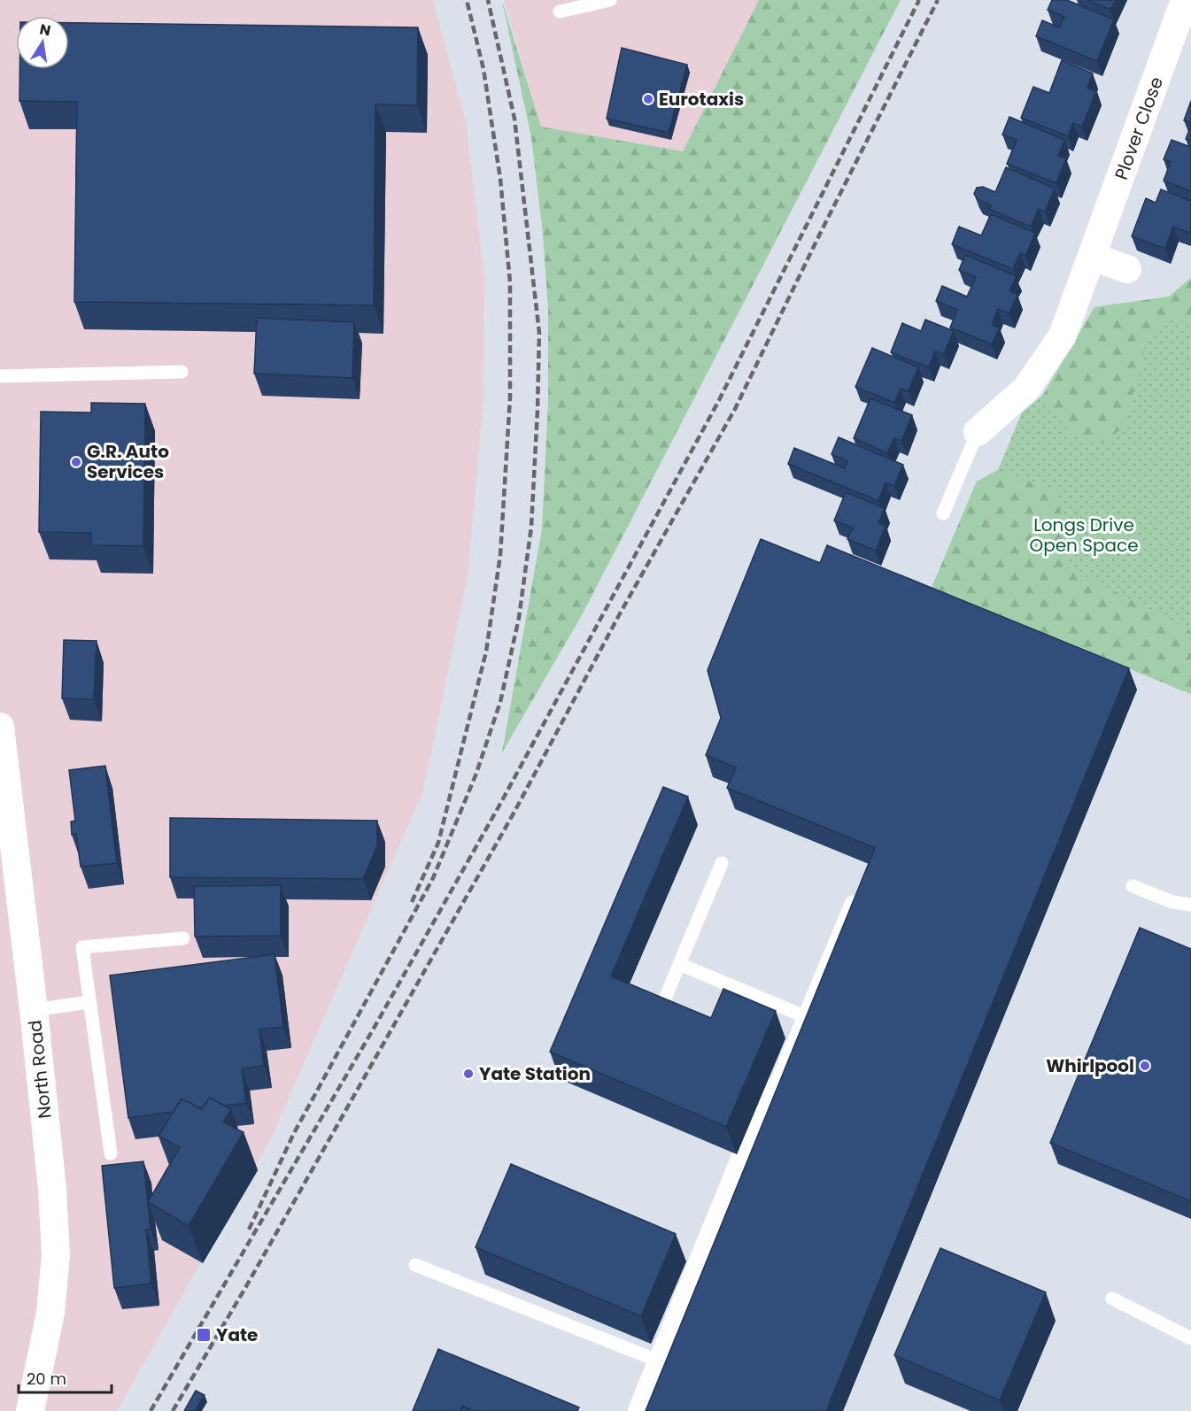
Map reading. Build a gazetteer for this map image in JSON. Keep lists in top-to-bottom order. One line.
{"streets":{"street":["Plover Close","North Road"]},"parks":["Longs Drive Open Space"],"places":{"other":["Eurotaxis","G.R. Auto Services","Whirlpool","Yate Station"],"transit":["Yate"]},"scale_bar":"20 m","north":"top"}
